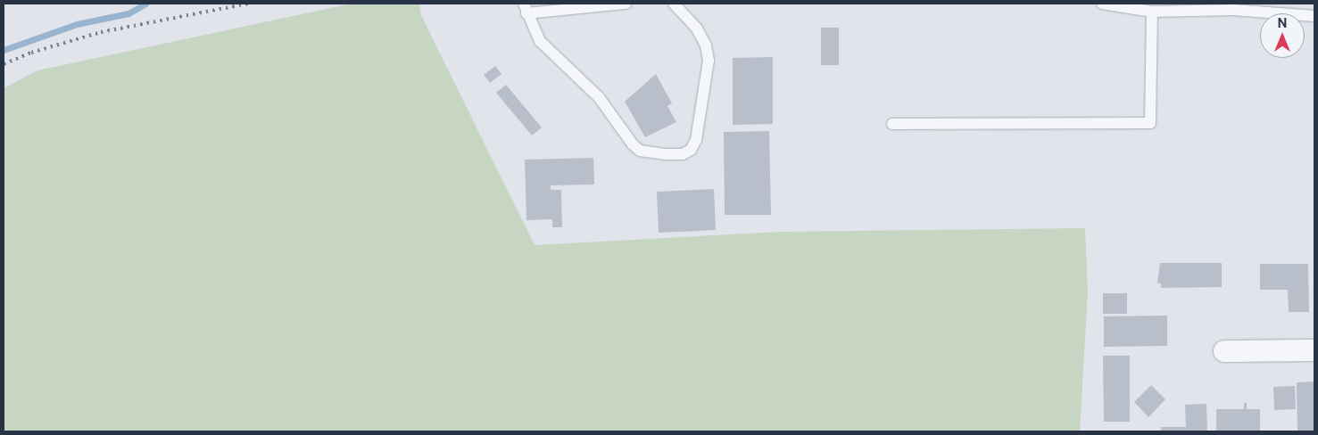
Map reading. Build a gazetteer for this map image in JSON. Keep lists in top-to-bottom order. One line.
{"north":"top"}
